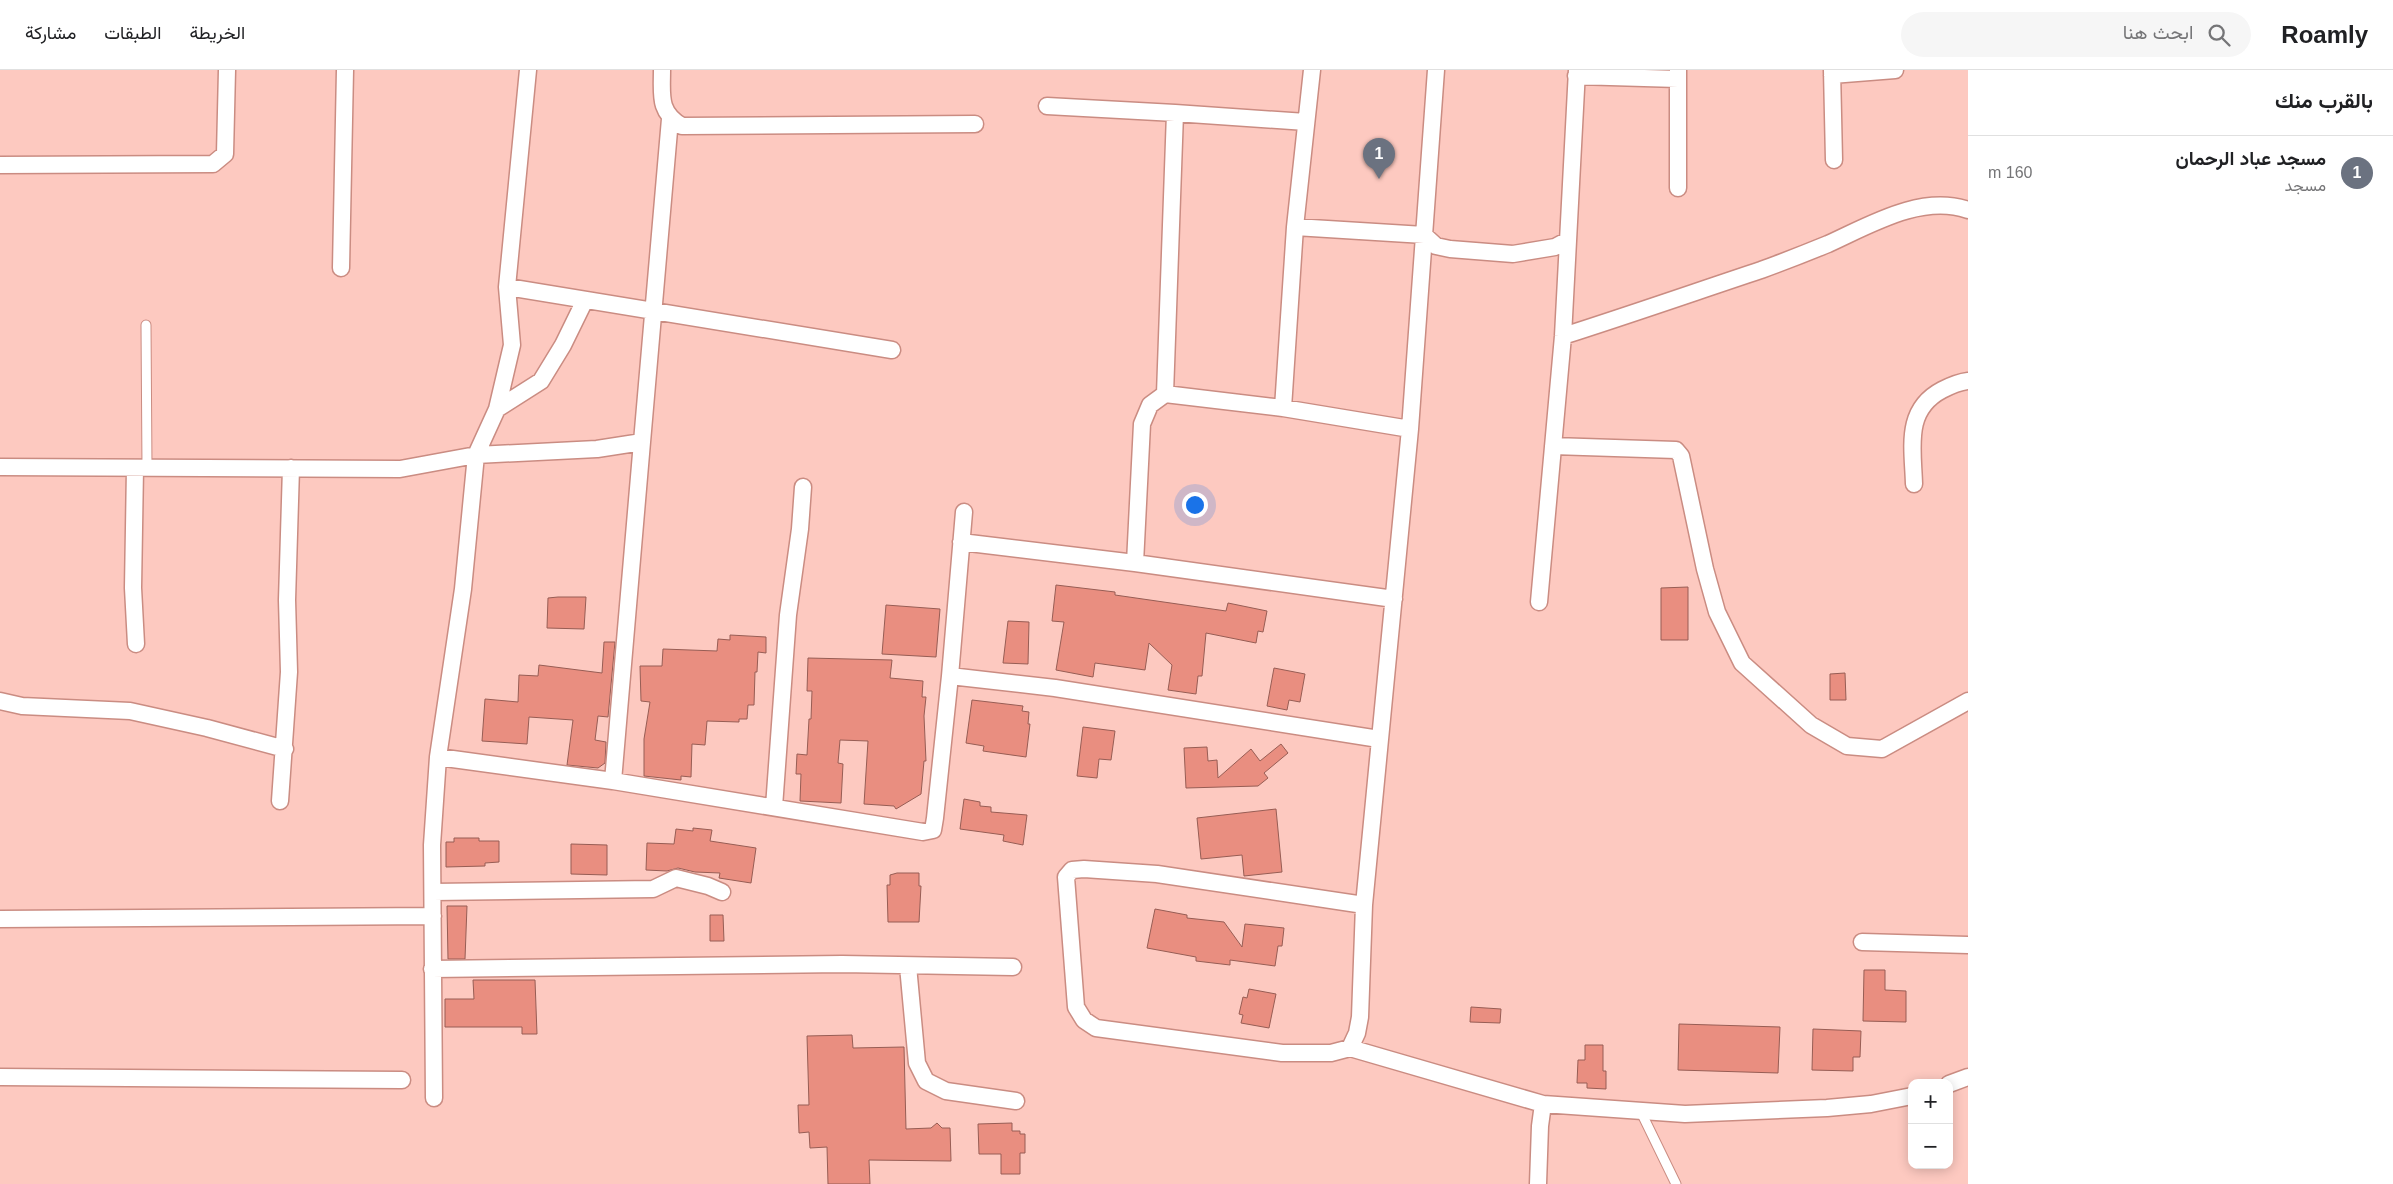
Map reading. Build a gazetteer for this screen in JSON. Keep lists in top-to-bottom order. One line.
{"page":{"header":"Roamly","search":"ابحث هنا","nav":["الخريطة","الطبقات","مشاركة"],"heading":"بالقرب منك","list":[{"mark":"1","name":"مسجد عباد الرحمان","note":"مسجد","value":"160 m"}],"pins":"1","map_buttons":["+","−"]}}
